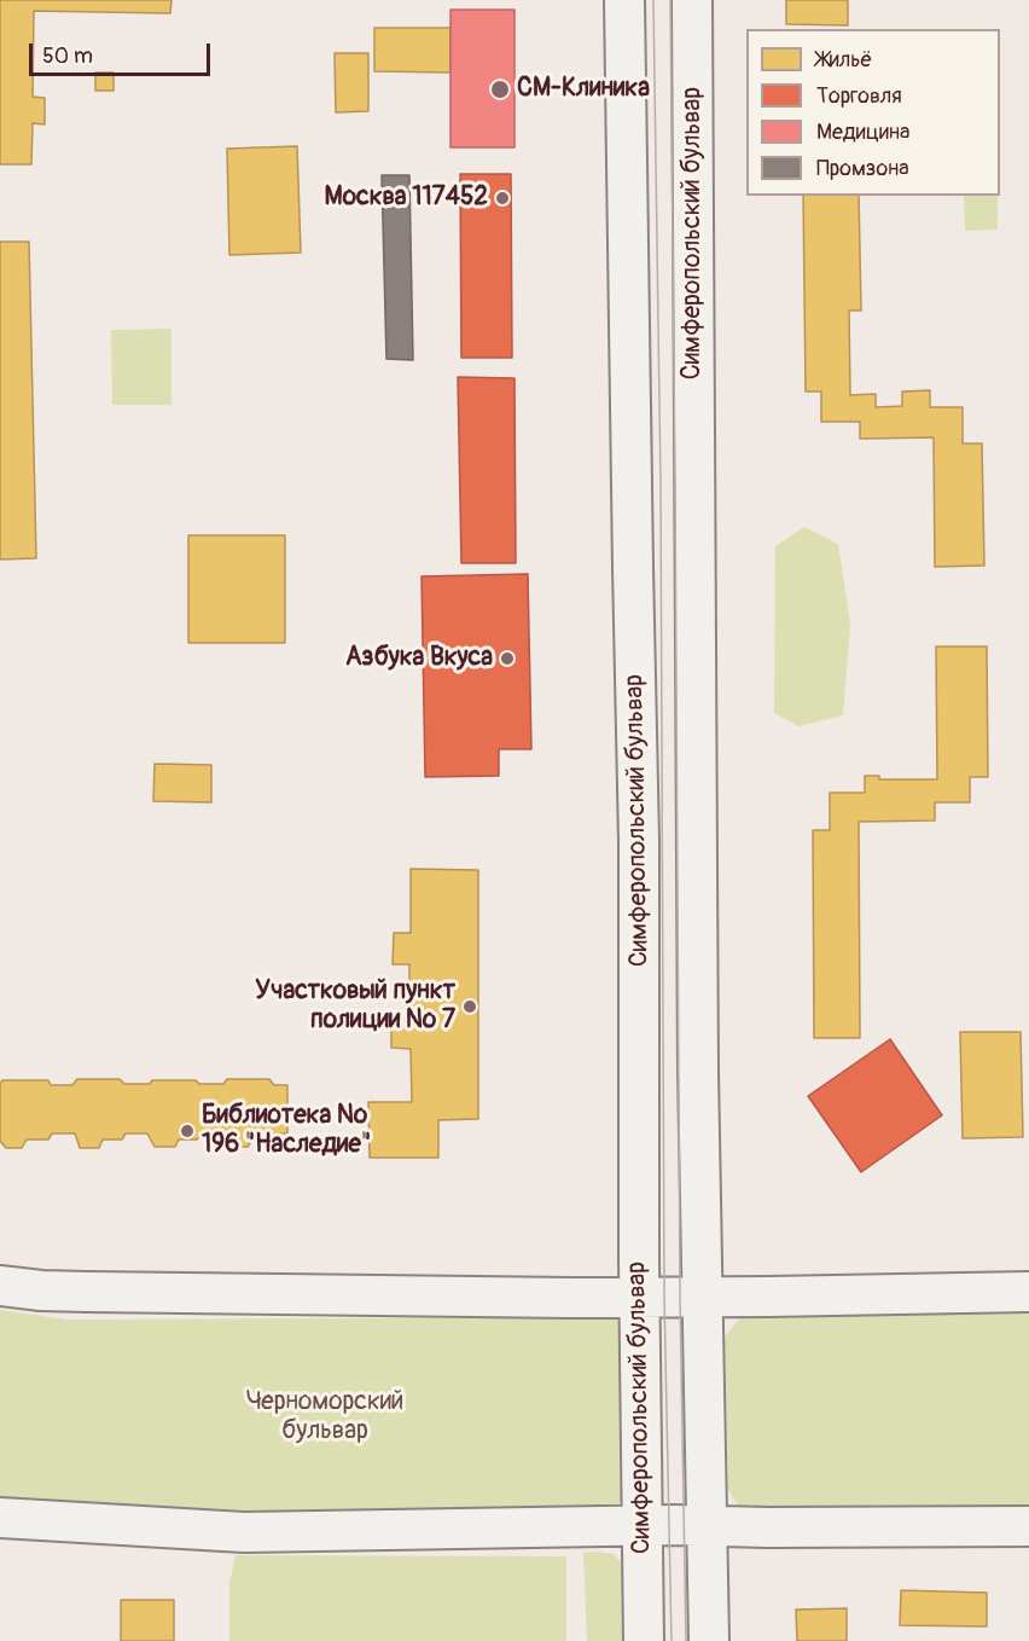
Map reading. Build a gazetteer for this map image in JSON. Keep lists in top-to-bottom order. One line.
{"streets":{"main road":["Симферопольский бульвар"]},"parks":["Черноморский бульвар"],"places":["СМ-Клиника","Москва 117452","Азбука Вкуса","Участковый пункт полиции № 7","Библиотека № 196 \"Наследие\""],"legend":["Жильё","Торговля","Медицина","Промзона"],"scale_bar":"50 m"}
